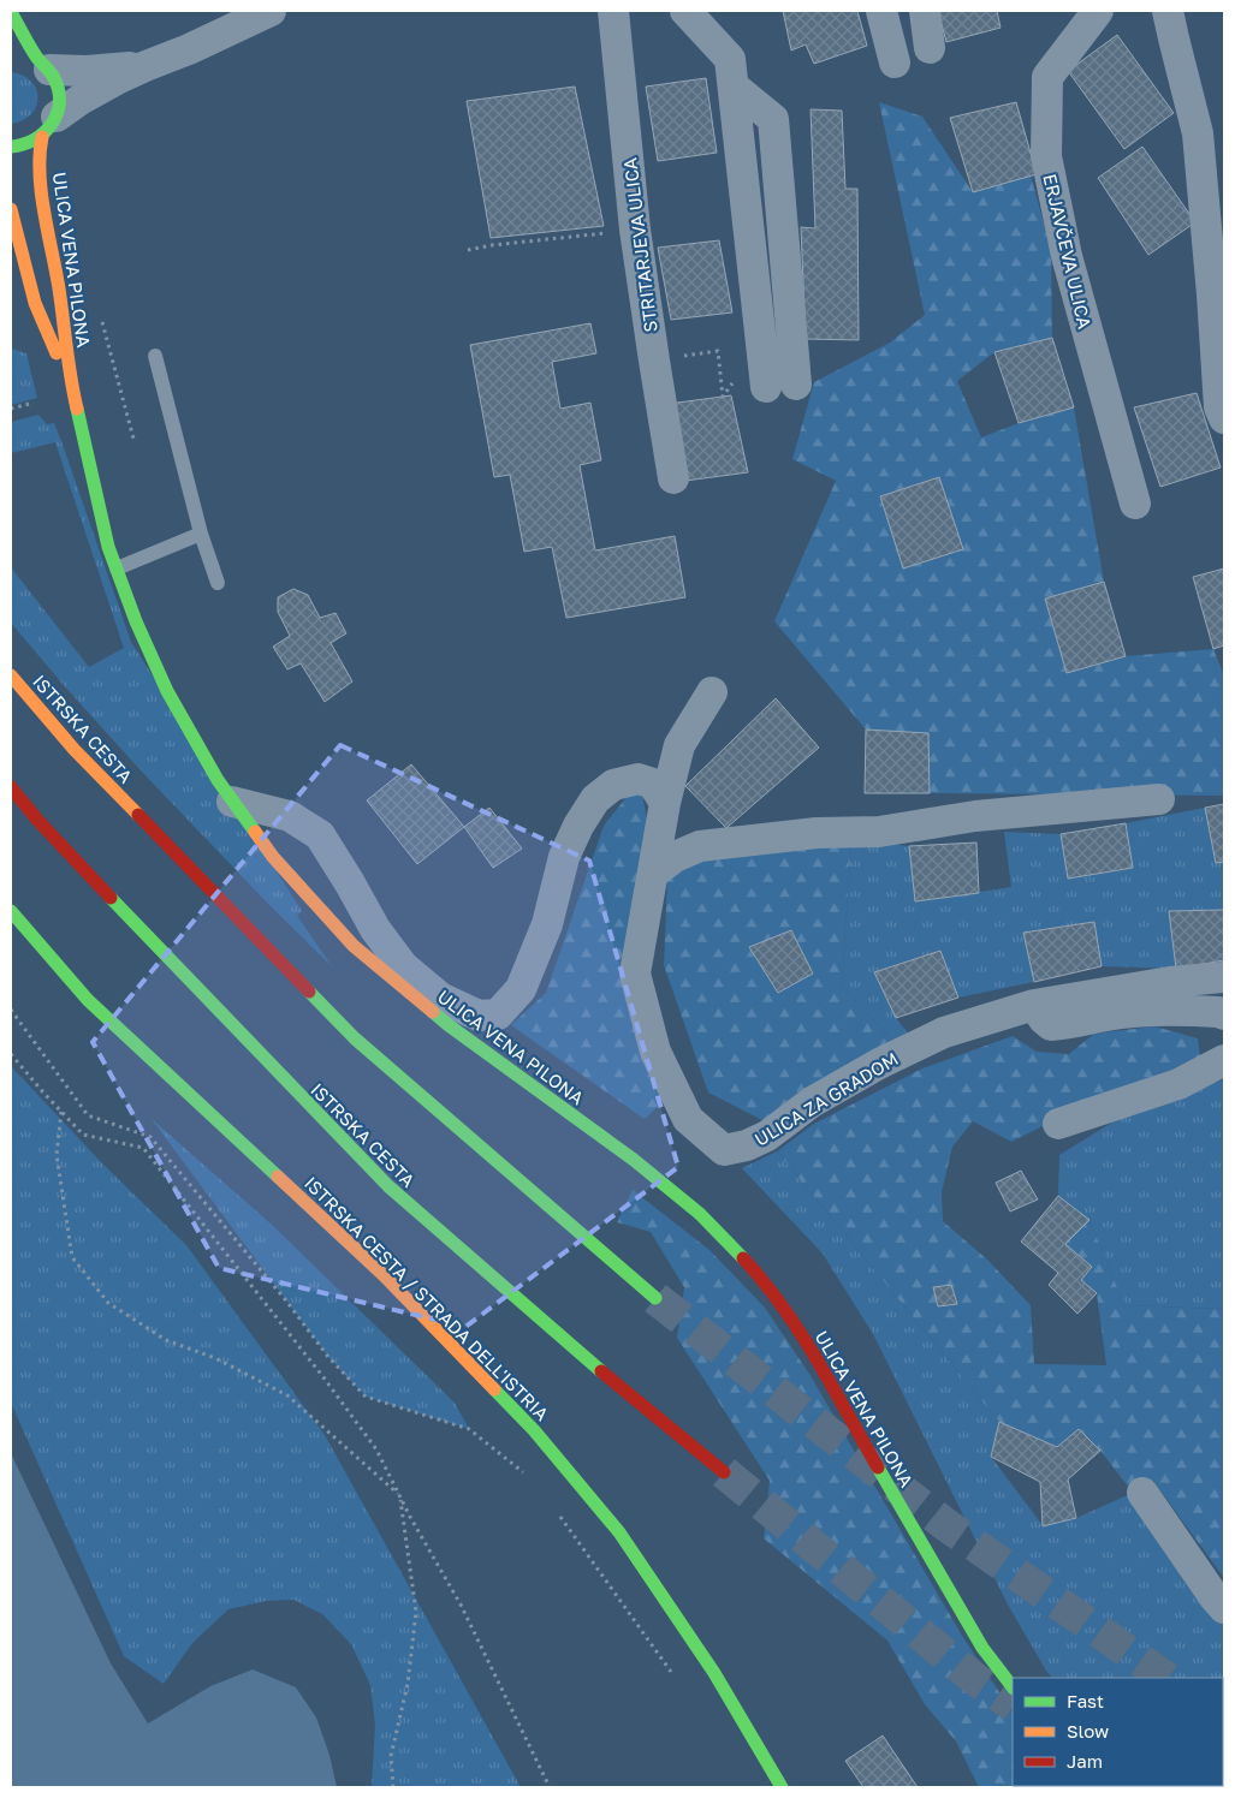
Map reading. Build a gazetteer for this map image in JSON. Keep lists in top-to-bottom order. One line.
{"streets":{"main road":["ULICA VENA PILONA","ISTRSKA CESTA","ISTRSKA CESTA / STRADA DELL'ISTRIA"],"street":["STRITARJEVA ULICA","ERJAVČEVA ULICA","ULICA ZA GRADOM"]},"legend":["Fast","Slow","Jam"]}
